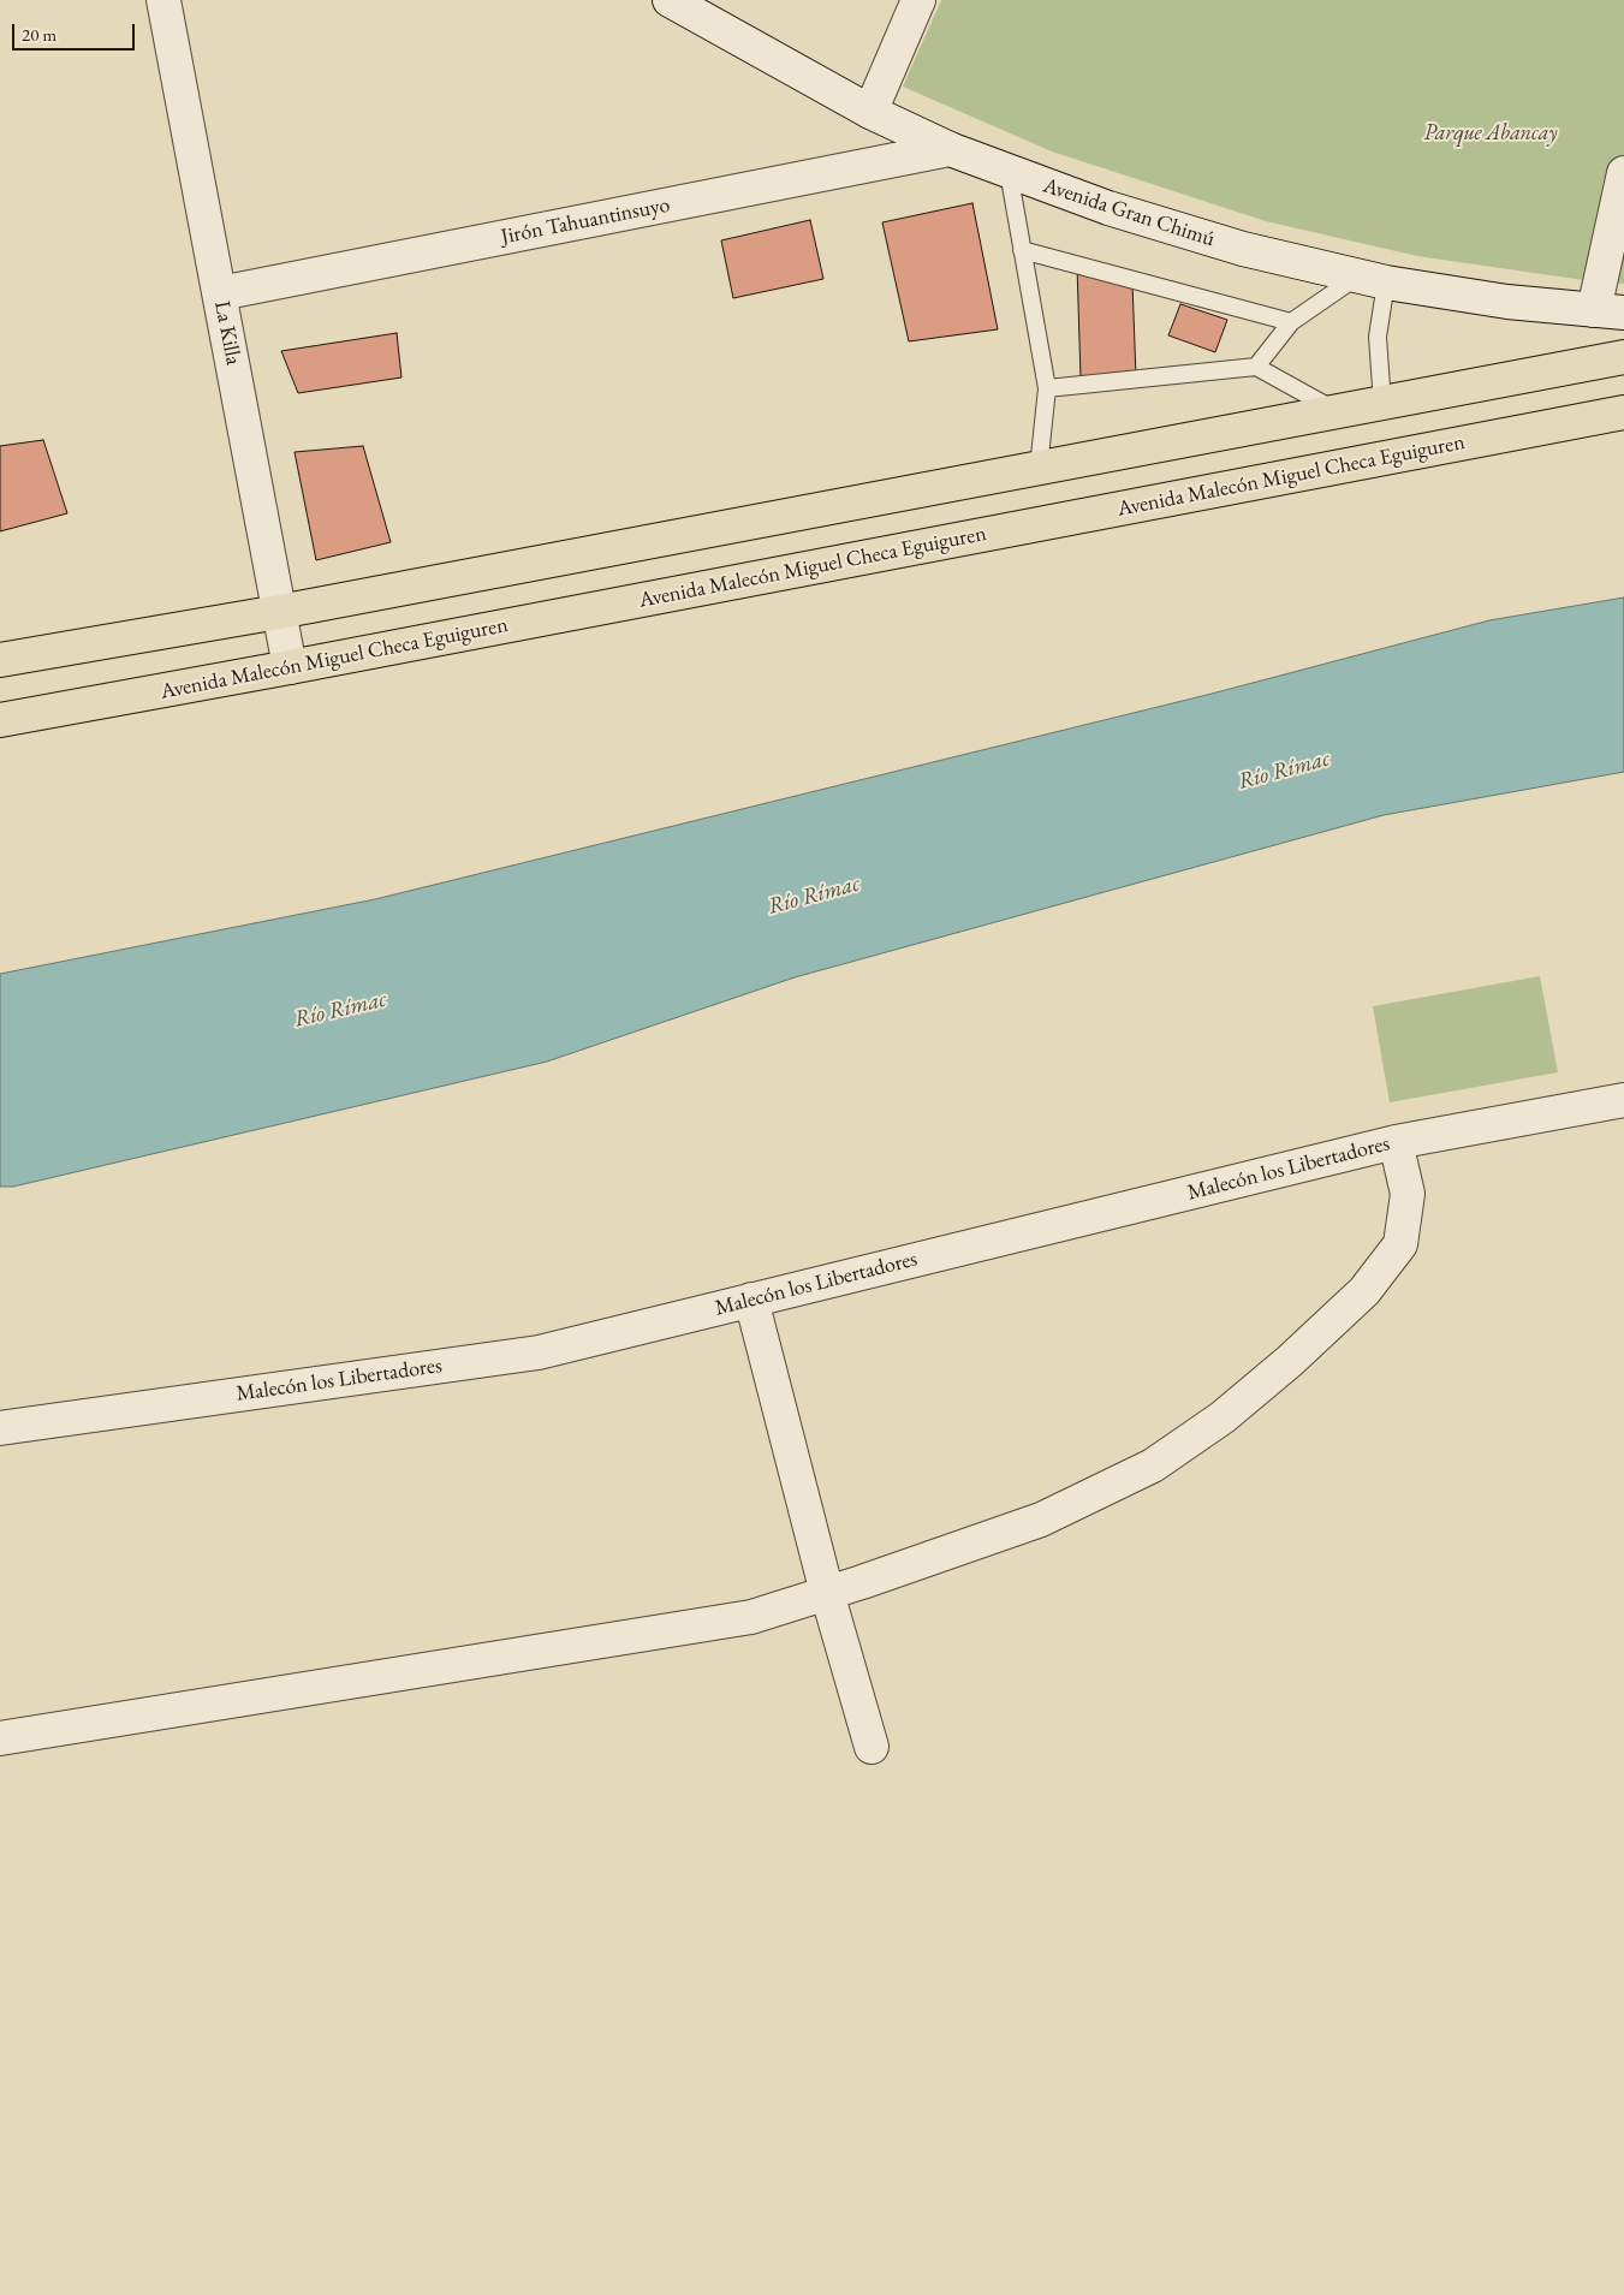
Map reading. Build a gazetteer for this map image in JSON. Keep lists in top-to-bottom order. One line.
{"streets":{"main road":["Avenida Malecón Miguel Checa Eguiguren"],"street":["Avenida Gran Chimú","Jirón Tahuantinsuyo","La Killa","Malecón los Libertadores"]},"crossings":[["Avenida Gran Chimú","Jirón Tahuantinsuyo"],["Jirón Tahuantinsuyo","La Killa"],["La Killa","Avenida Malecón Miguel Checa Eguiguren"]],"water":["Río Rímac"],"parks":["Parque Abancay"],"scale_bar":"20 m"}
